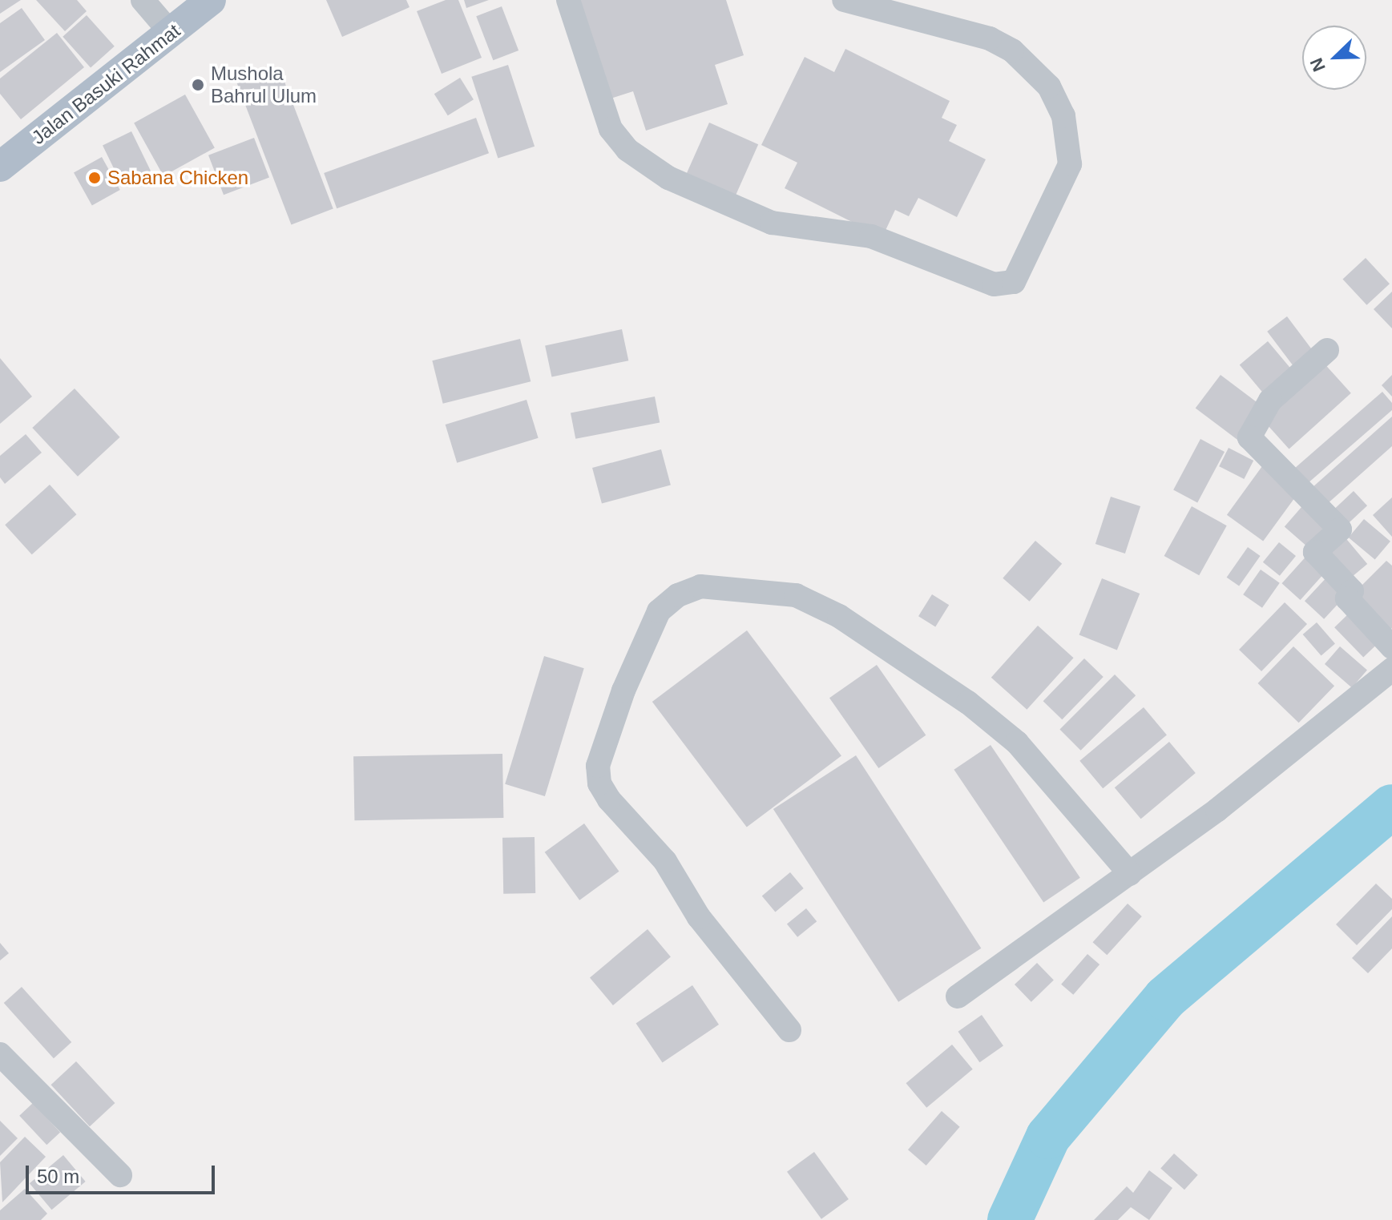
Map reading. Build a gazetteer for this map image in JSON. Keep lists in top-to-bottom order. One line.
{"streets":{"main road":["Jalan Basuki Rahmat"]},"places":["Mushola Bahrul Ulum","Sabana Chicken"],"scale_bar":"50 m","north":"bottom left"}
